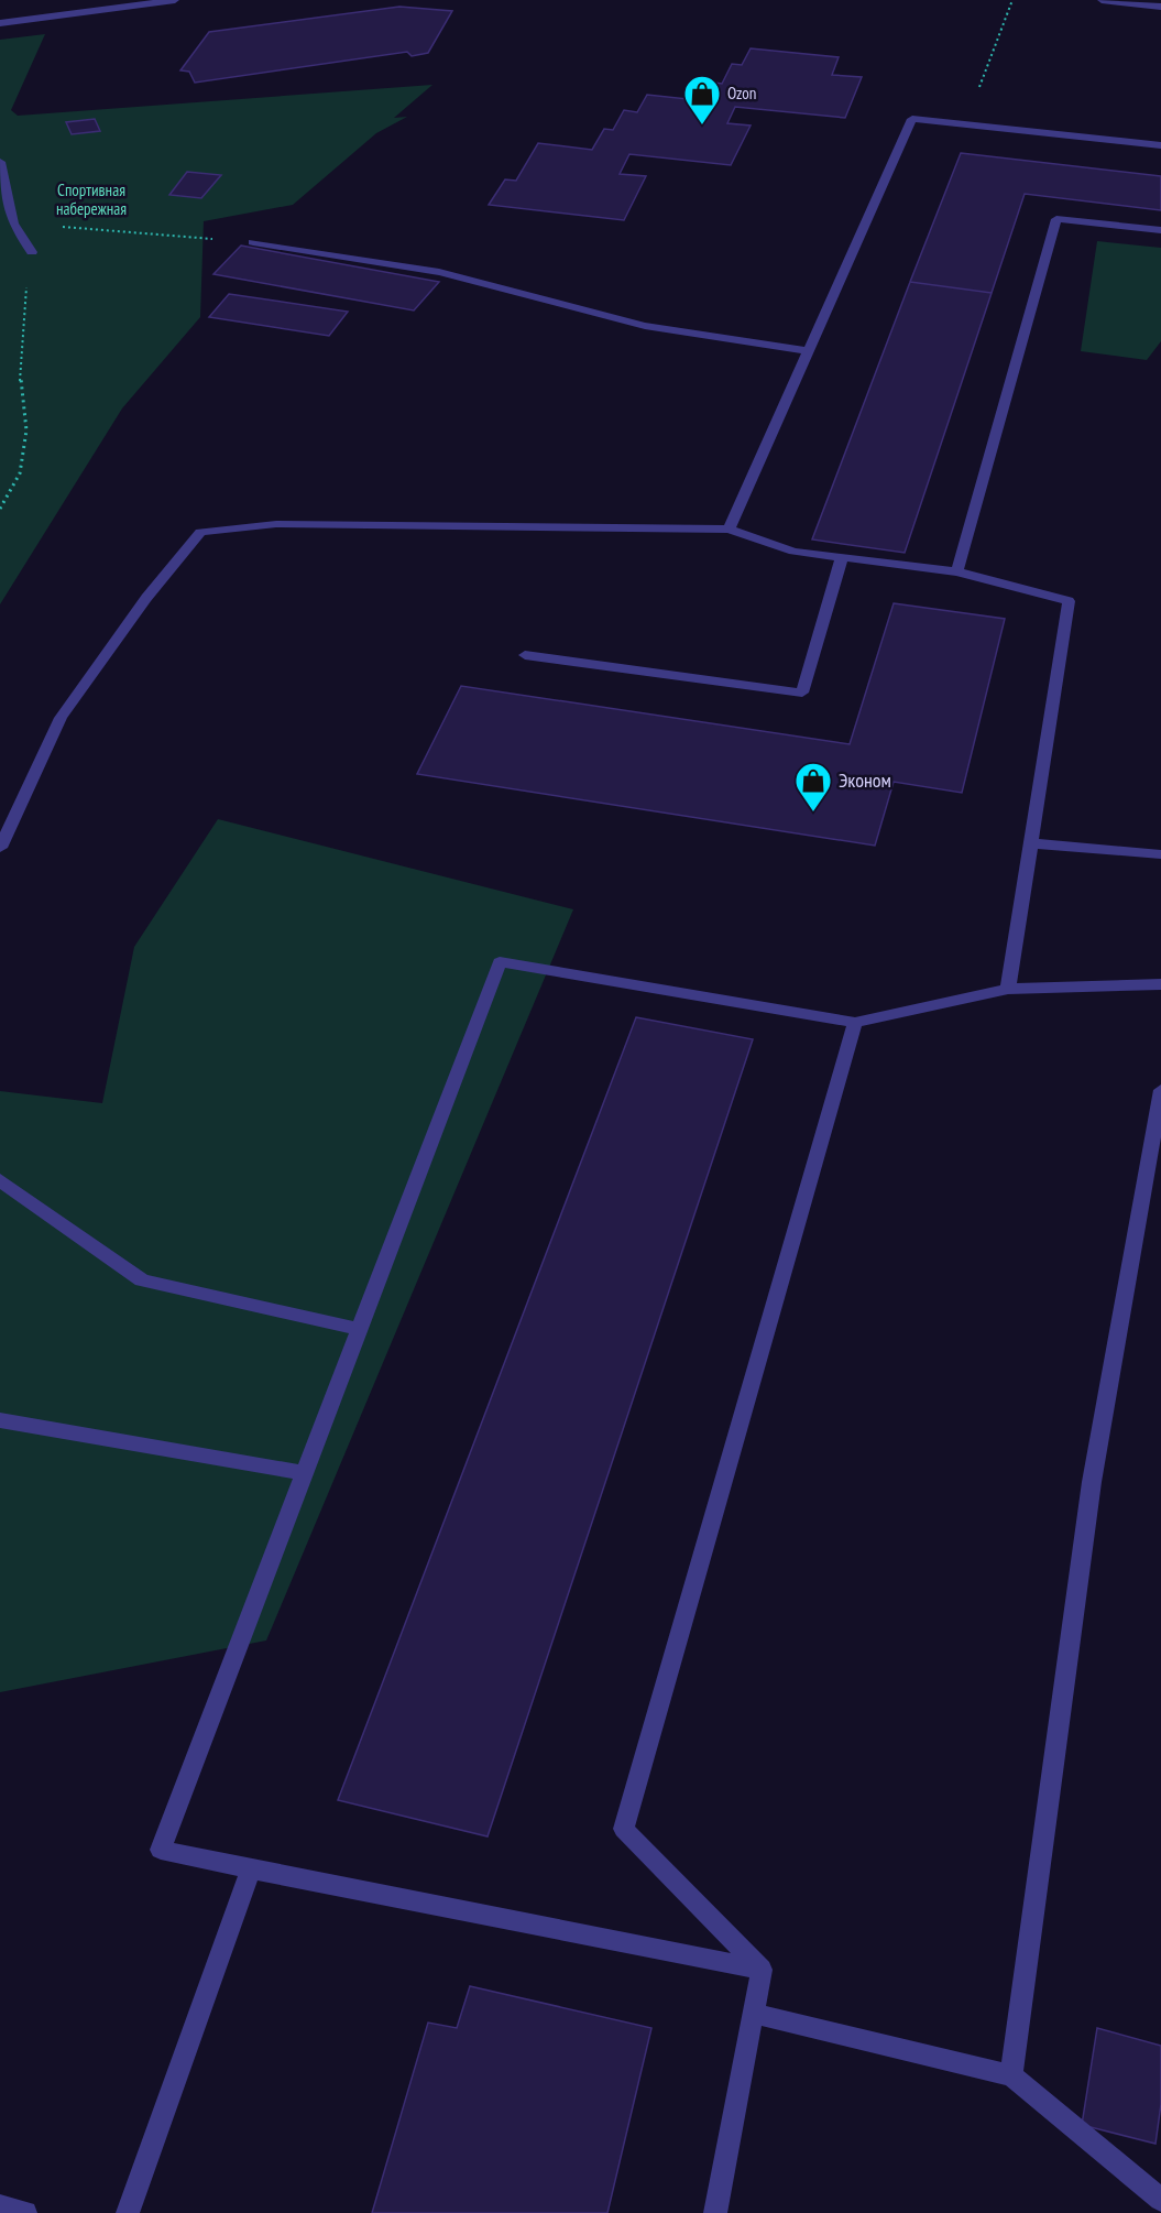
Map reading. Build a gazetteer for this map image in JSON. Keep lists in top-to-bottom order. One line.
{"parks":["Спортивная набережная"],"places":{"shop":["Ozon","Эконом"]}}
